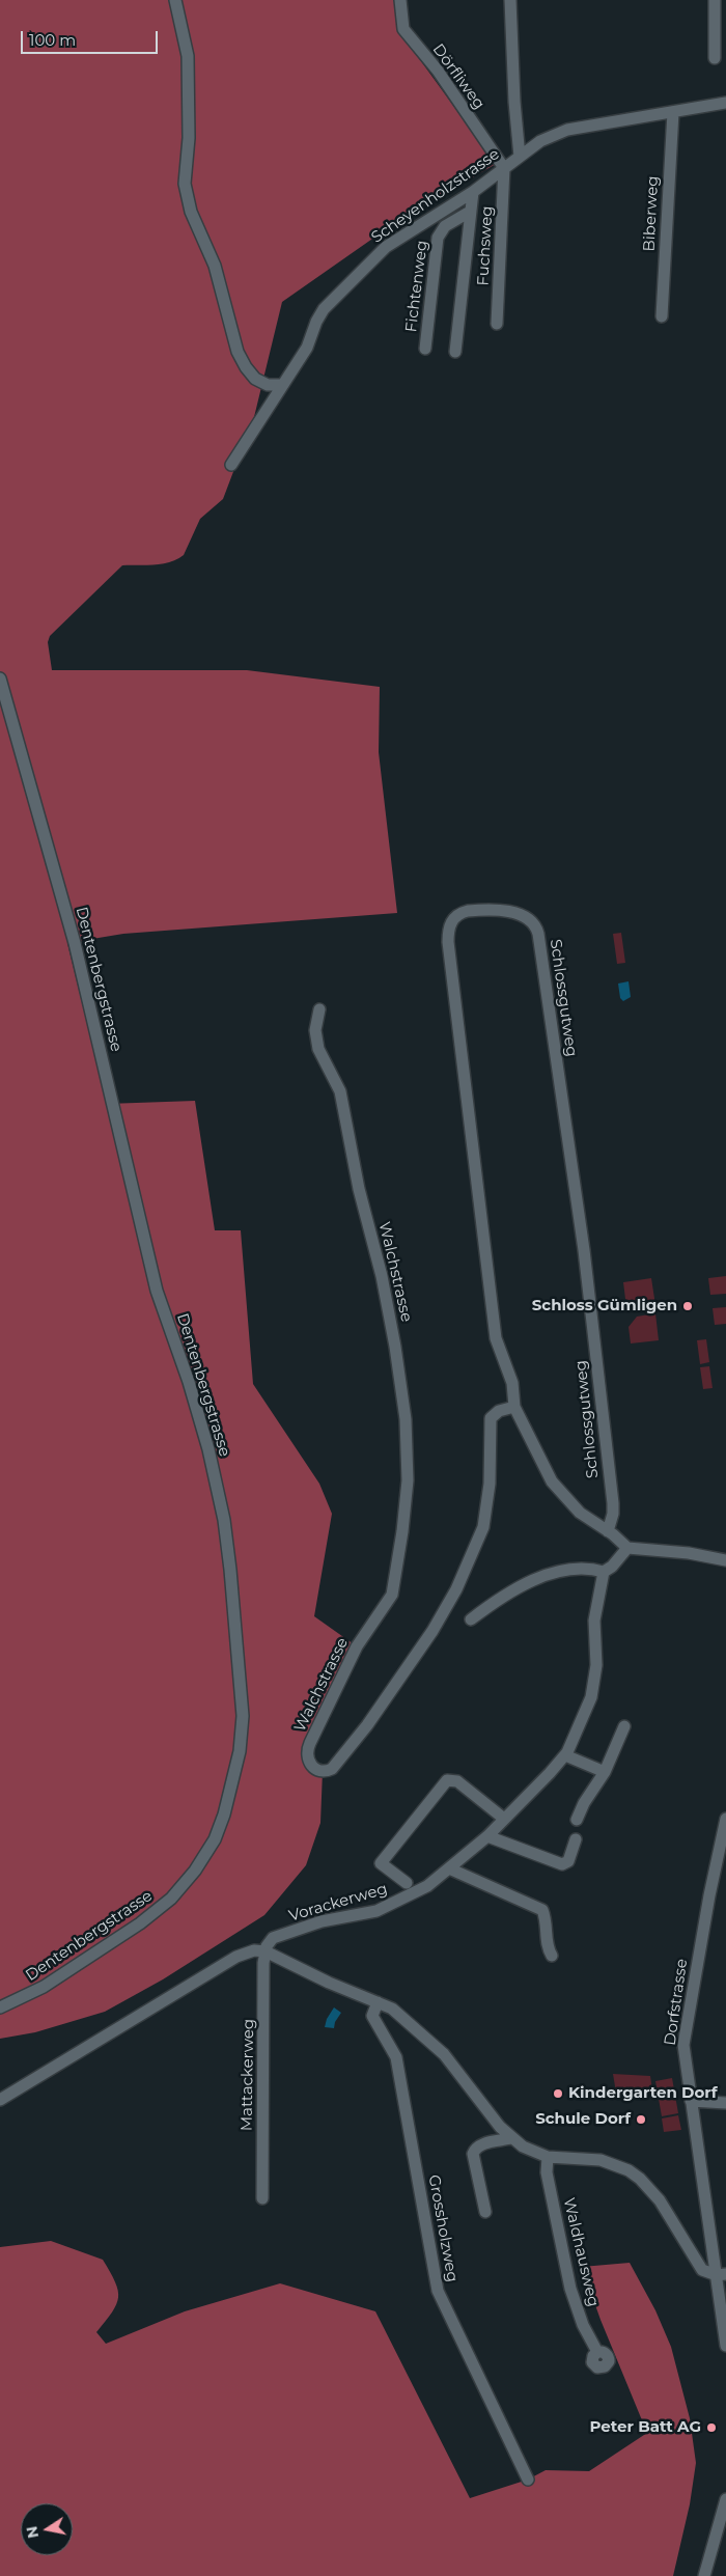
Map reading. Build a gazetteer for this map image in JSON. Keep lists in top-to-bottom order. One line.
{"streets":{"street":["Dörfliweg","Scheyenholzstrasse","Biberweg","Fuchsweg","Fichtenweg","Dentenbergstrasse","Schlossgutweg","Walchstrasse","Vorackerweg","Dorfstrasse","Mattackerweg","Grossholzweg","Waldhausweg"]},"crossings":[["Dörfliweg","Scheyenholzstrasse"],["Dörfliweg","Fuchsweg"],["Scheyenholzstrasse","Biberweg"],["Scheyenholzstrasse","Fuchsweg"],["Schlossgutweg","Walchstrasse"],["Vorackerweg","Mattackerweg"]],"places":["Schloss Gümligen","Kindergarten Dorf","Schule Dorf","Peter Batt AG"],"scale_bar":"100 m","north":"left"}
